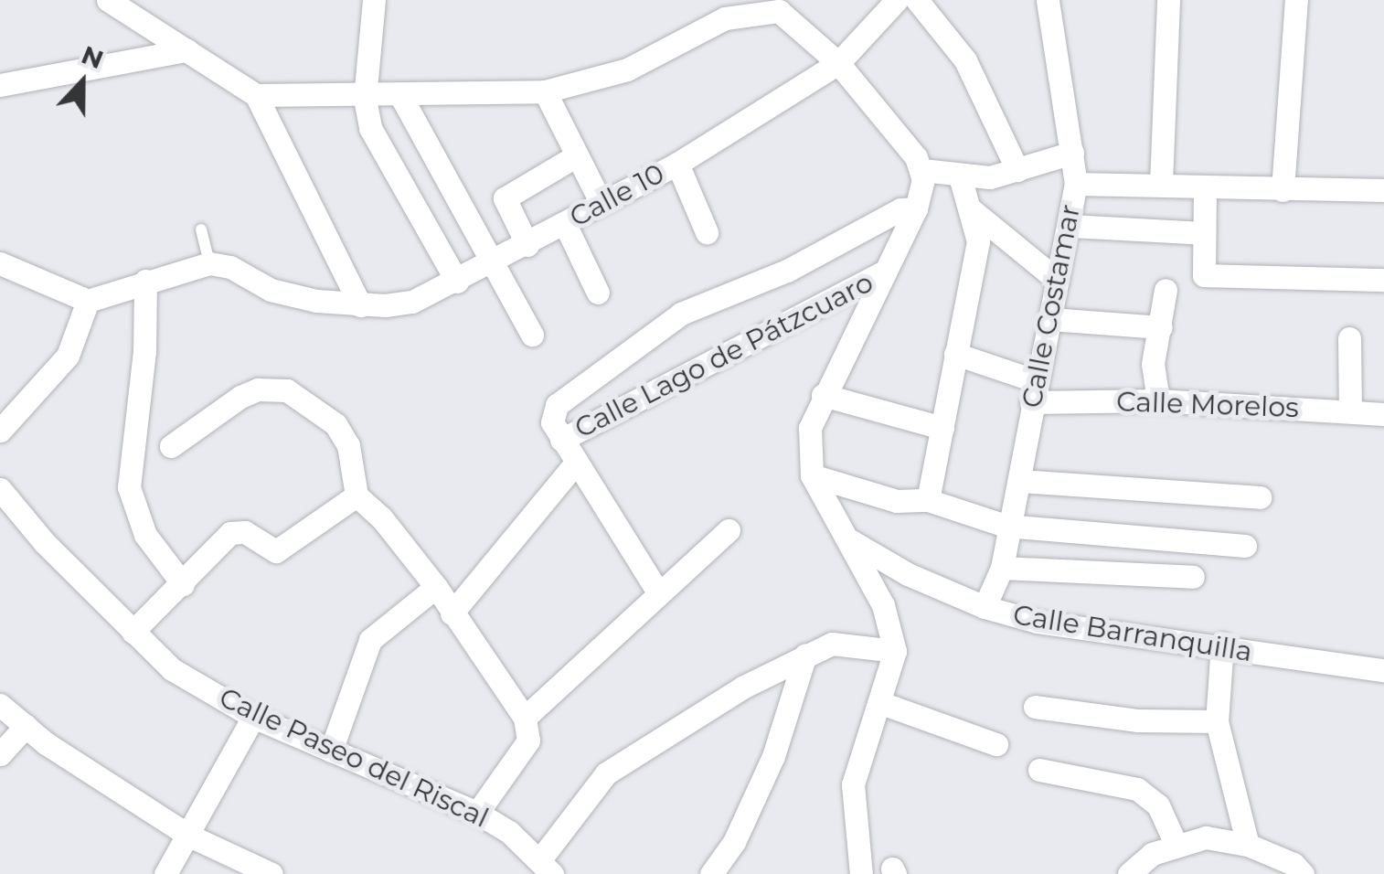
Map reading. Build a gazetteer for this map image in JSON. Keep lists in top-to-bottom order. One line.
{"streets":{"street":["Calle 10","Calle Costamar","Calle Lago de Pátzcuaro","Calle Morelos","Calle Barranquilla","Calle Paseo del Riscal"]},"crossings":[["Calle Costamar","Calle Morelos"],["Calle Costamar","Calle Barranquilla"]],"north":"top"}
